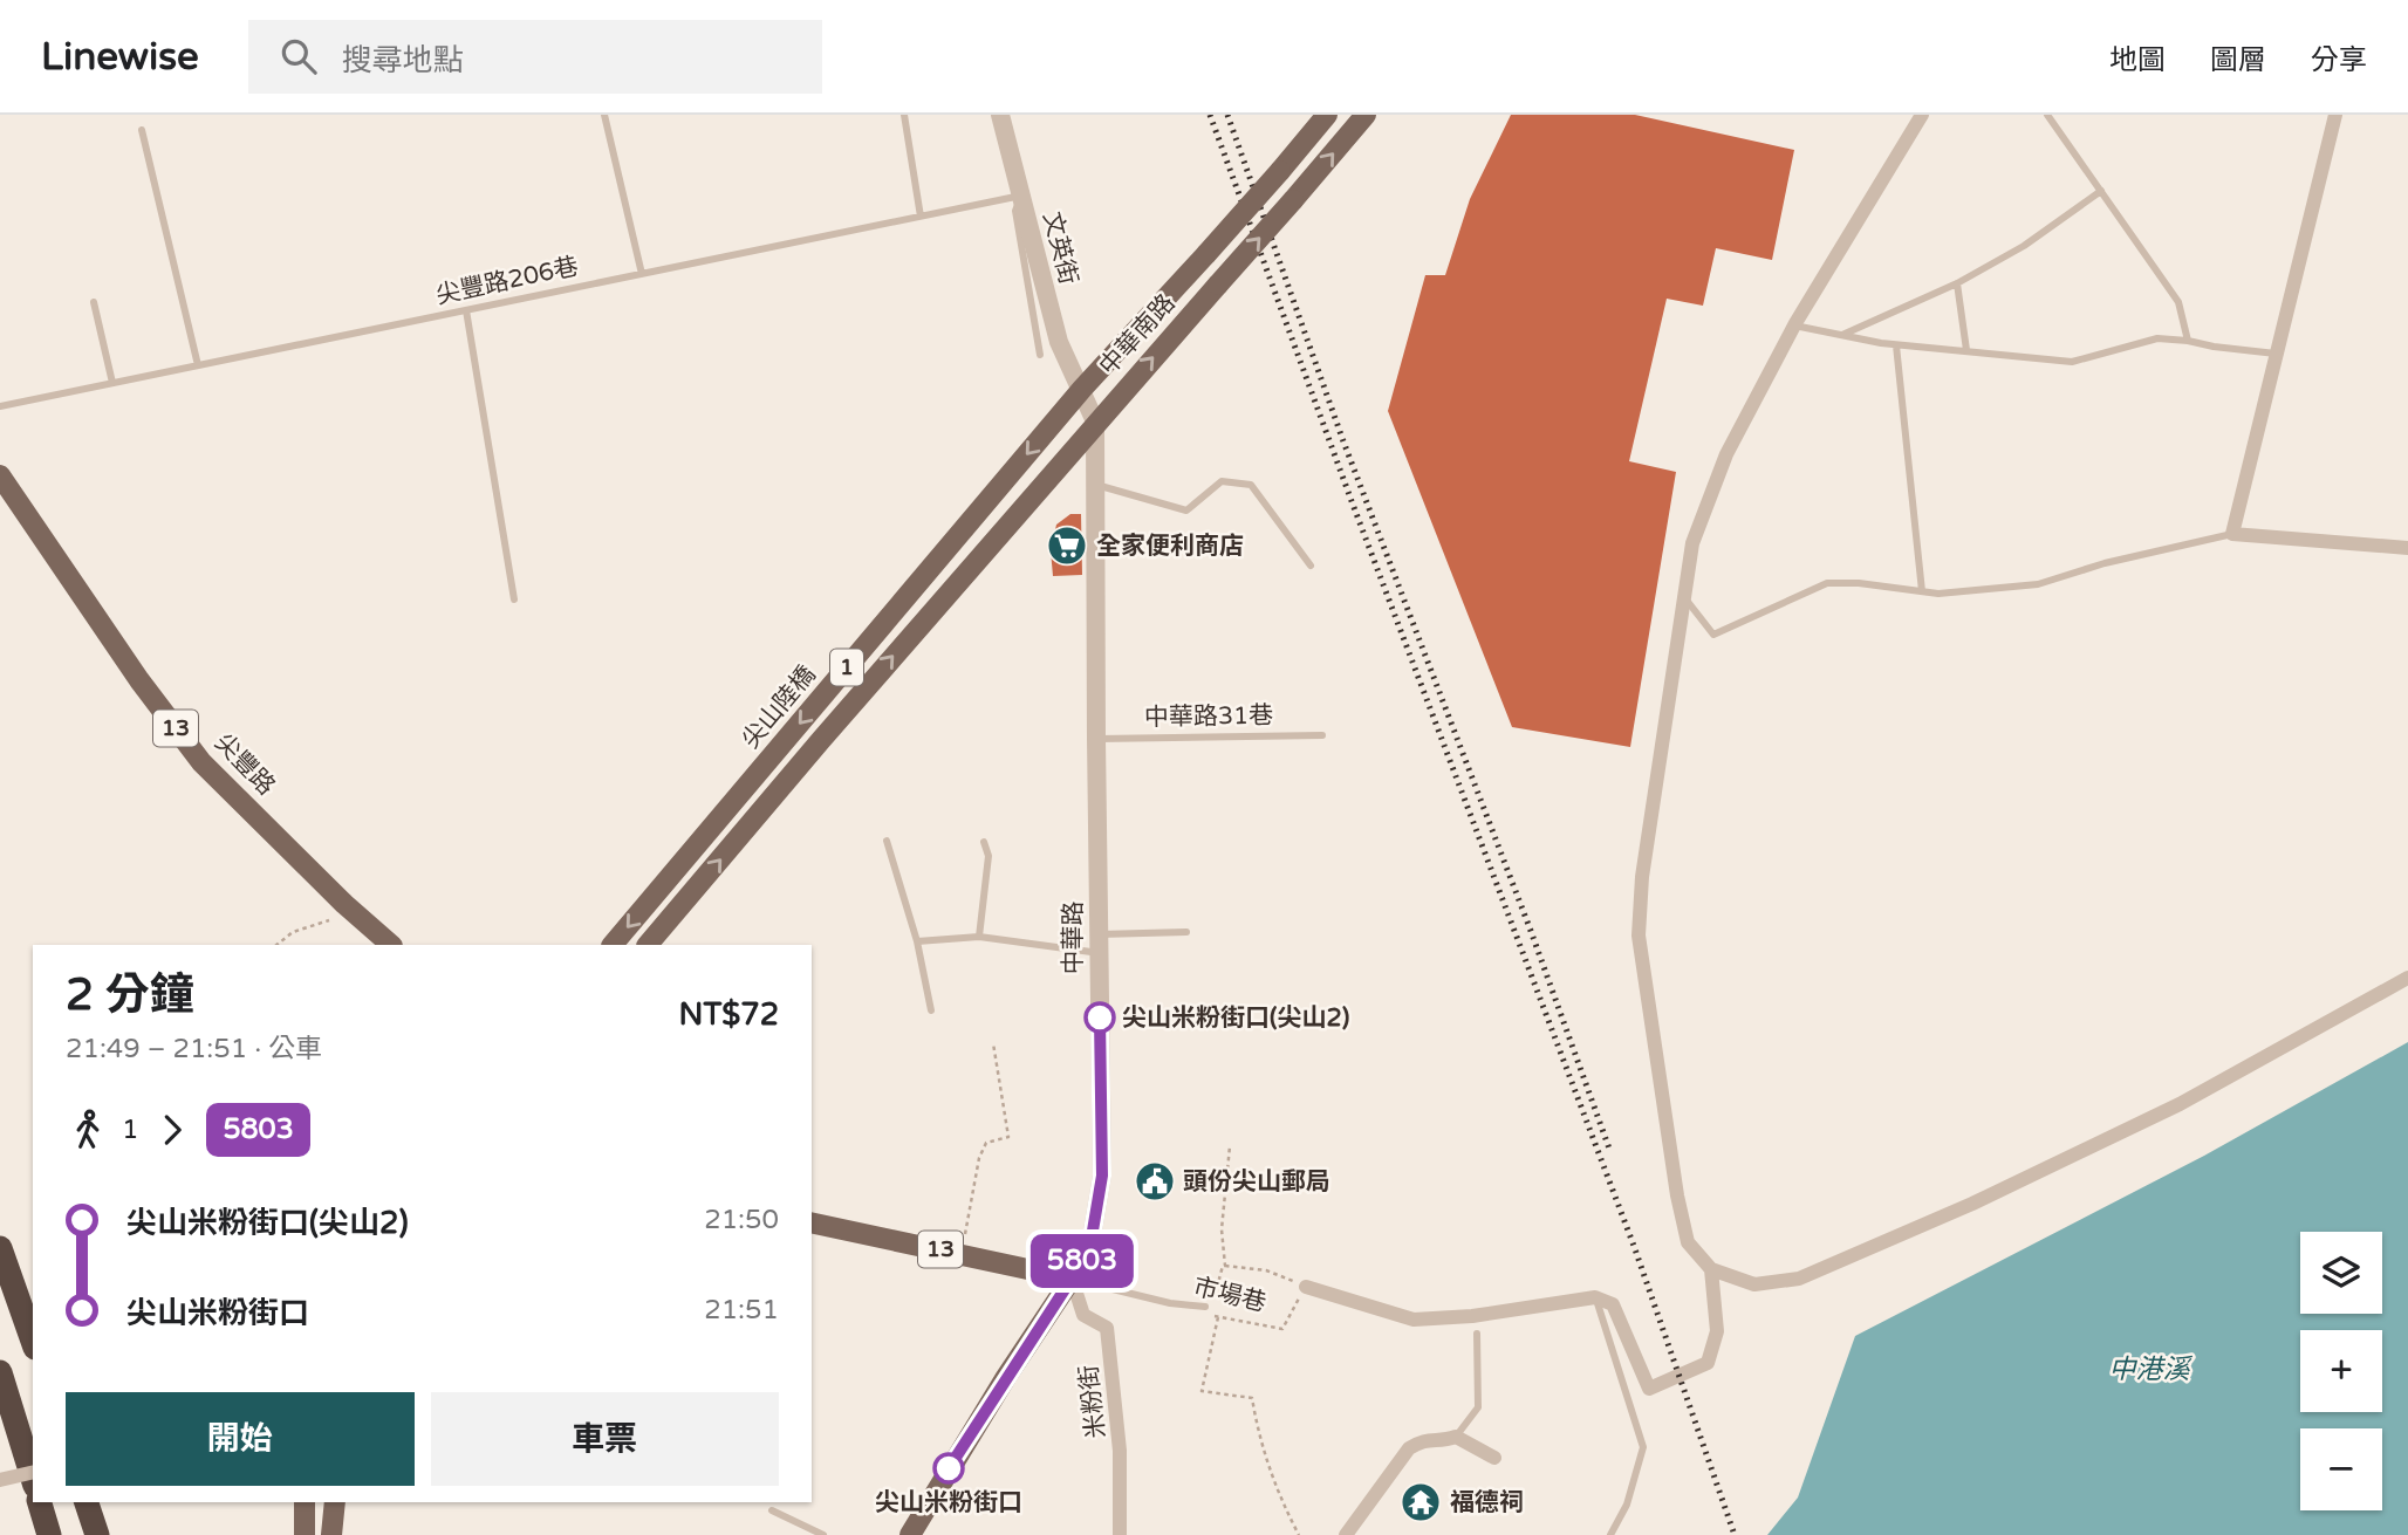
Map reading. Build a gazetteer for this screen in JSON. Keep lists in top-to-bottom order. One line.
{"streets":{"main road":["中華南路","1","尖山陸橋","13","尖豐路","中華路"],"street":["文英街","米粉街"],"lane":["尖豐路206巷","中華路31巷","市場巷"]},"crossings":[["文英街","尖豐路206巷"],["文英街","中華南路"],["文英街","尖山陸橋"],["文英街","中華路"],["中華南路","1"],["中華南路","尖山陸橋"],["中華南路","中華路"],["1","中華路"],["尖山陸橋","中華路"],["中華路31巷","中華路"],["13","中華路"],["13","市場巷"],["13","米粉街"],["中華路","市場巷"],["中華路","米粉街"],["市場巷","米粉街"]],"water":["中港溪"],"places":{"supermarket":["全家便利商店"],"other":["尖山米粉街口(尖山2)","尖山米粉街口"],"public building":["頭份尖山郵局"],"temple":["福德祠"]},"lines":["bus line 5803"],"page":{"header":"Linewise","search":"搜尋地點","nav":["地圖","圖層","分享"],"on_map":"5803","heading":["2 分鐘","21:49 – 21:51 · 公車","NT$72"],"legs":["1","5803"],"list":[{"name":"尖山米粉街口(尖山2)","value":"21:50"},{"name":"尖山米粉街口","value":"21:51"}],"map_buttons":["+","−"],"buttons":["開始","車票"]}}
